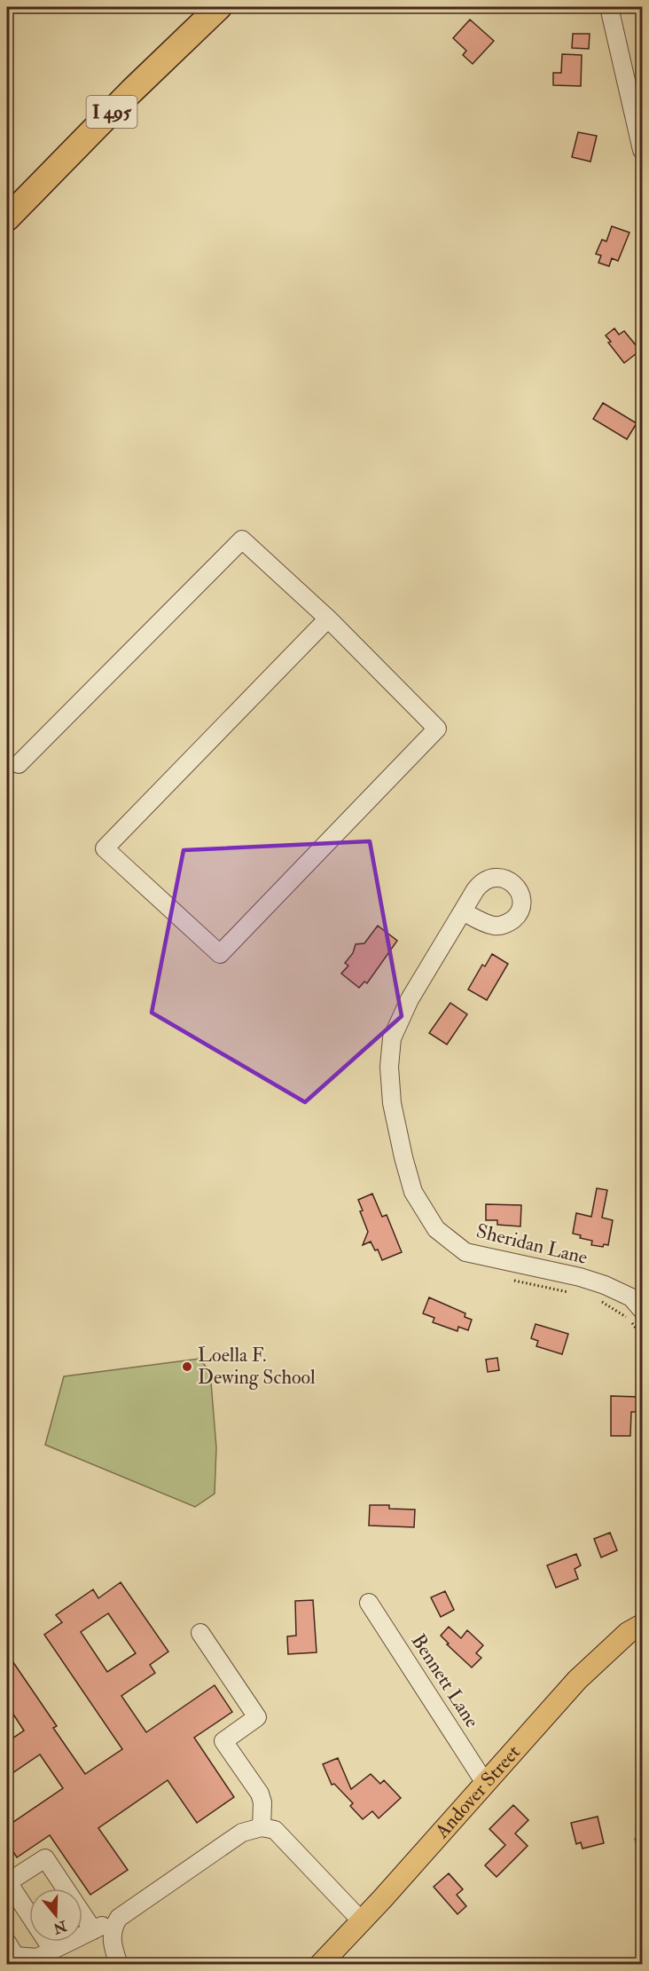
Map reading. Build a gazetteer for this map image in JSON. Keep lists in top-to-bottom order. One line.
{"streets":{"highway":["I 495"],"main road":["Andover Street"],"street":["Sheridan Lane","Bennett Lane"]},"crossings":[["Bennett Lane","Andover Street"]],"places":["Loella F. Dewing School"],"north":"bottom"}
